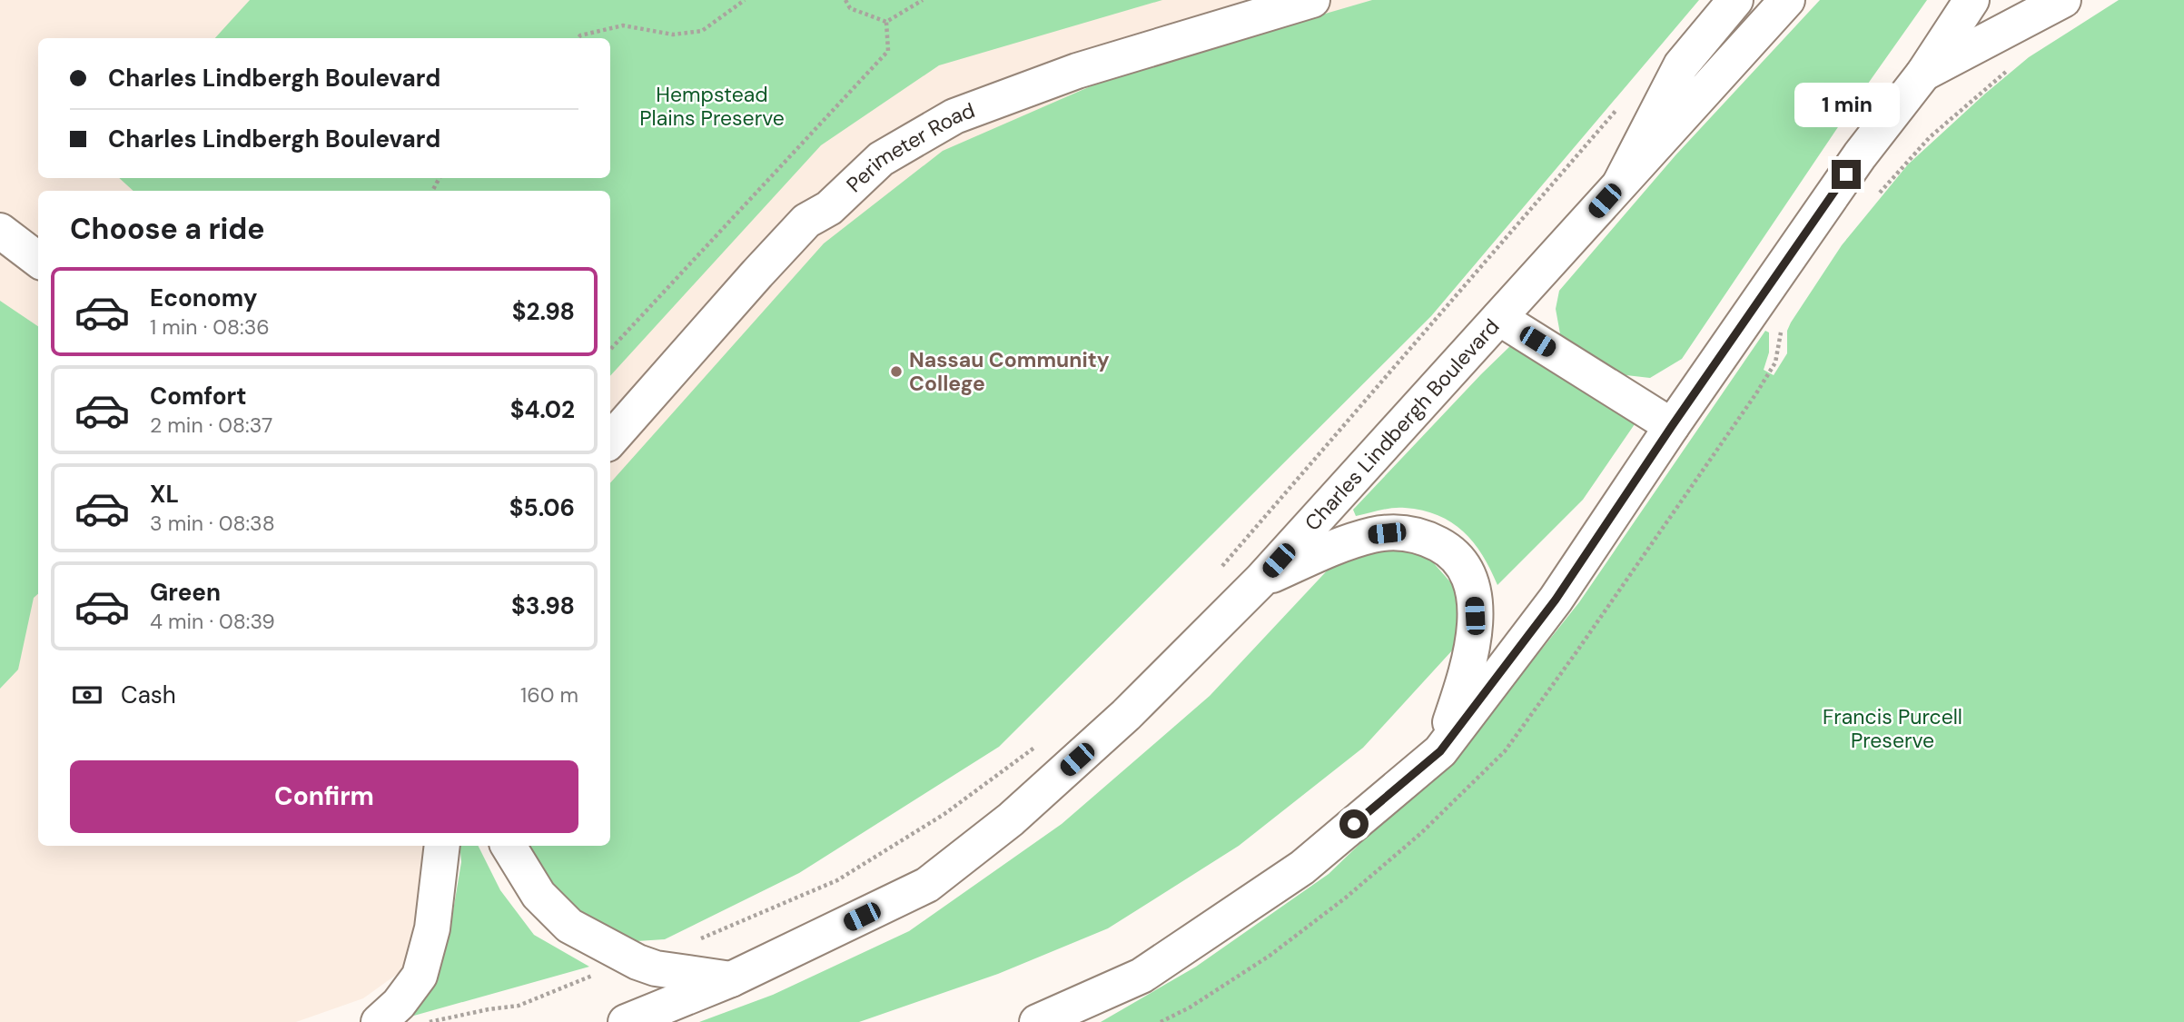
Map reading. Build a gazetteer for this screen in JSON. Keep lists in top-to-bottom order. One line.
{"streets":{"main road":["Perimeter Road","Charles Lindbergh Boulevard"]},"parks":["Hempstead Plains Preserve","Francis Purcell Preserve"],"places":["Nassau Community College"],"page":{"banner":["Charles Lindbergh Boulevard","Charles Lindbergh Boulevard"],"bubble":"1 min","heading":"Choose a ride","list":[{"name":"Economy","note":"1 min · 08:36","value":"$2.98"},{"name":"Comfort","note":"2 min · 08:37","value":"$4.02"},{"name":"XL","note":"3 min · 08:38","value":"$5.06"},{"name":"Green","note":"4 min · 08:39","value":"$3.98"}],"pay":["Cash","160 m"],"buttons":"Confirm"}}
